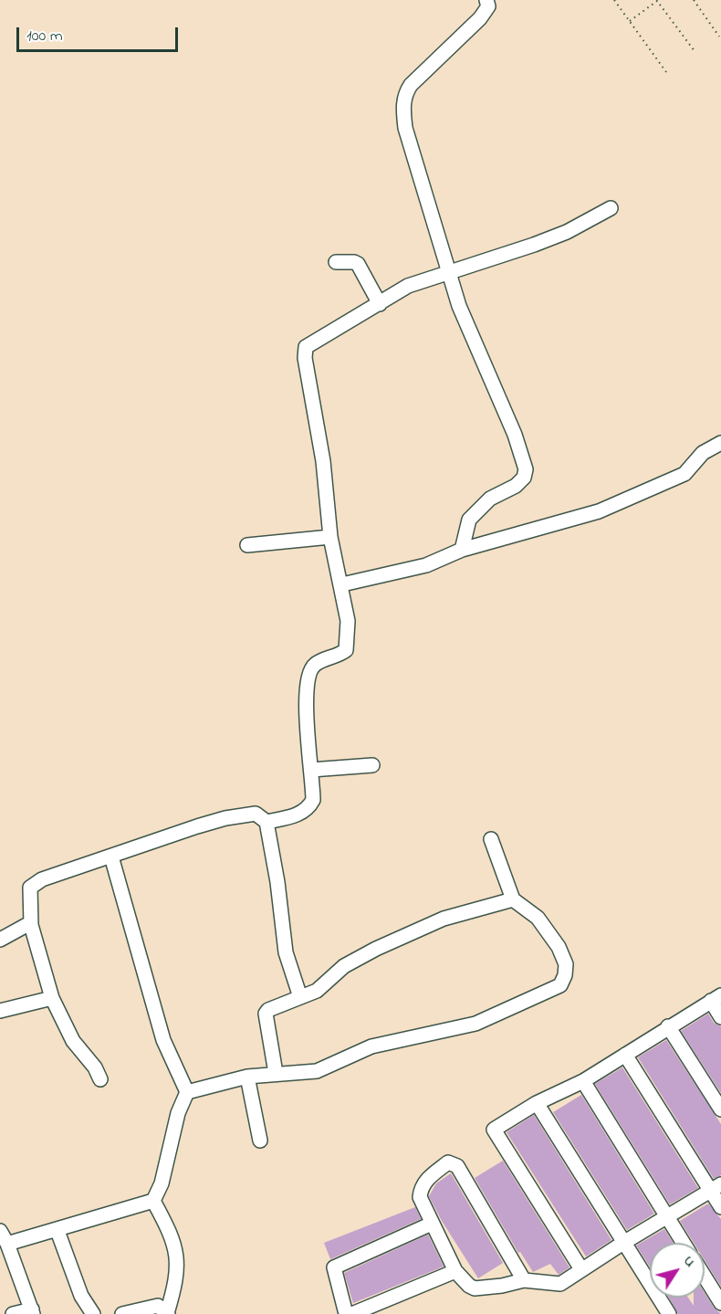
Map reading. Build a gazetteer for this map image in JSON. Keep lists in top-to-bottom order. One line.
{"scale_bar":"100 m","north":"top right"}
